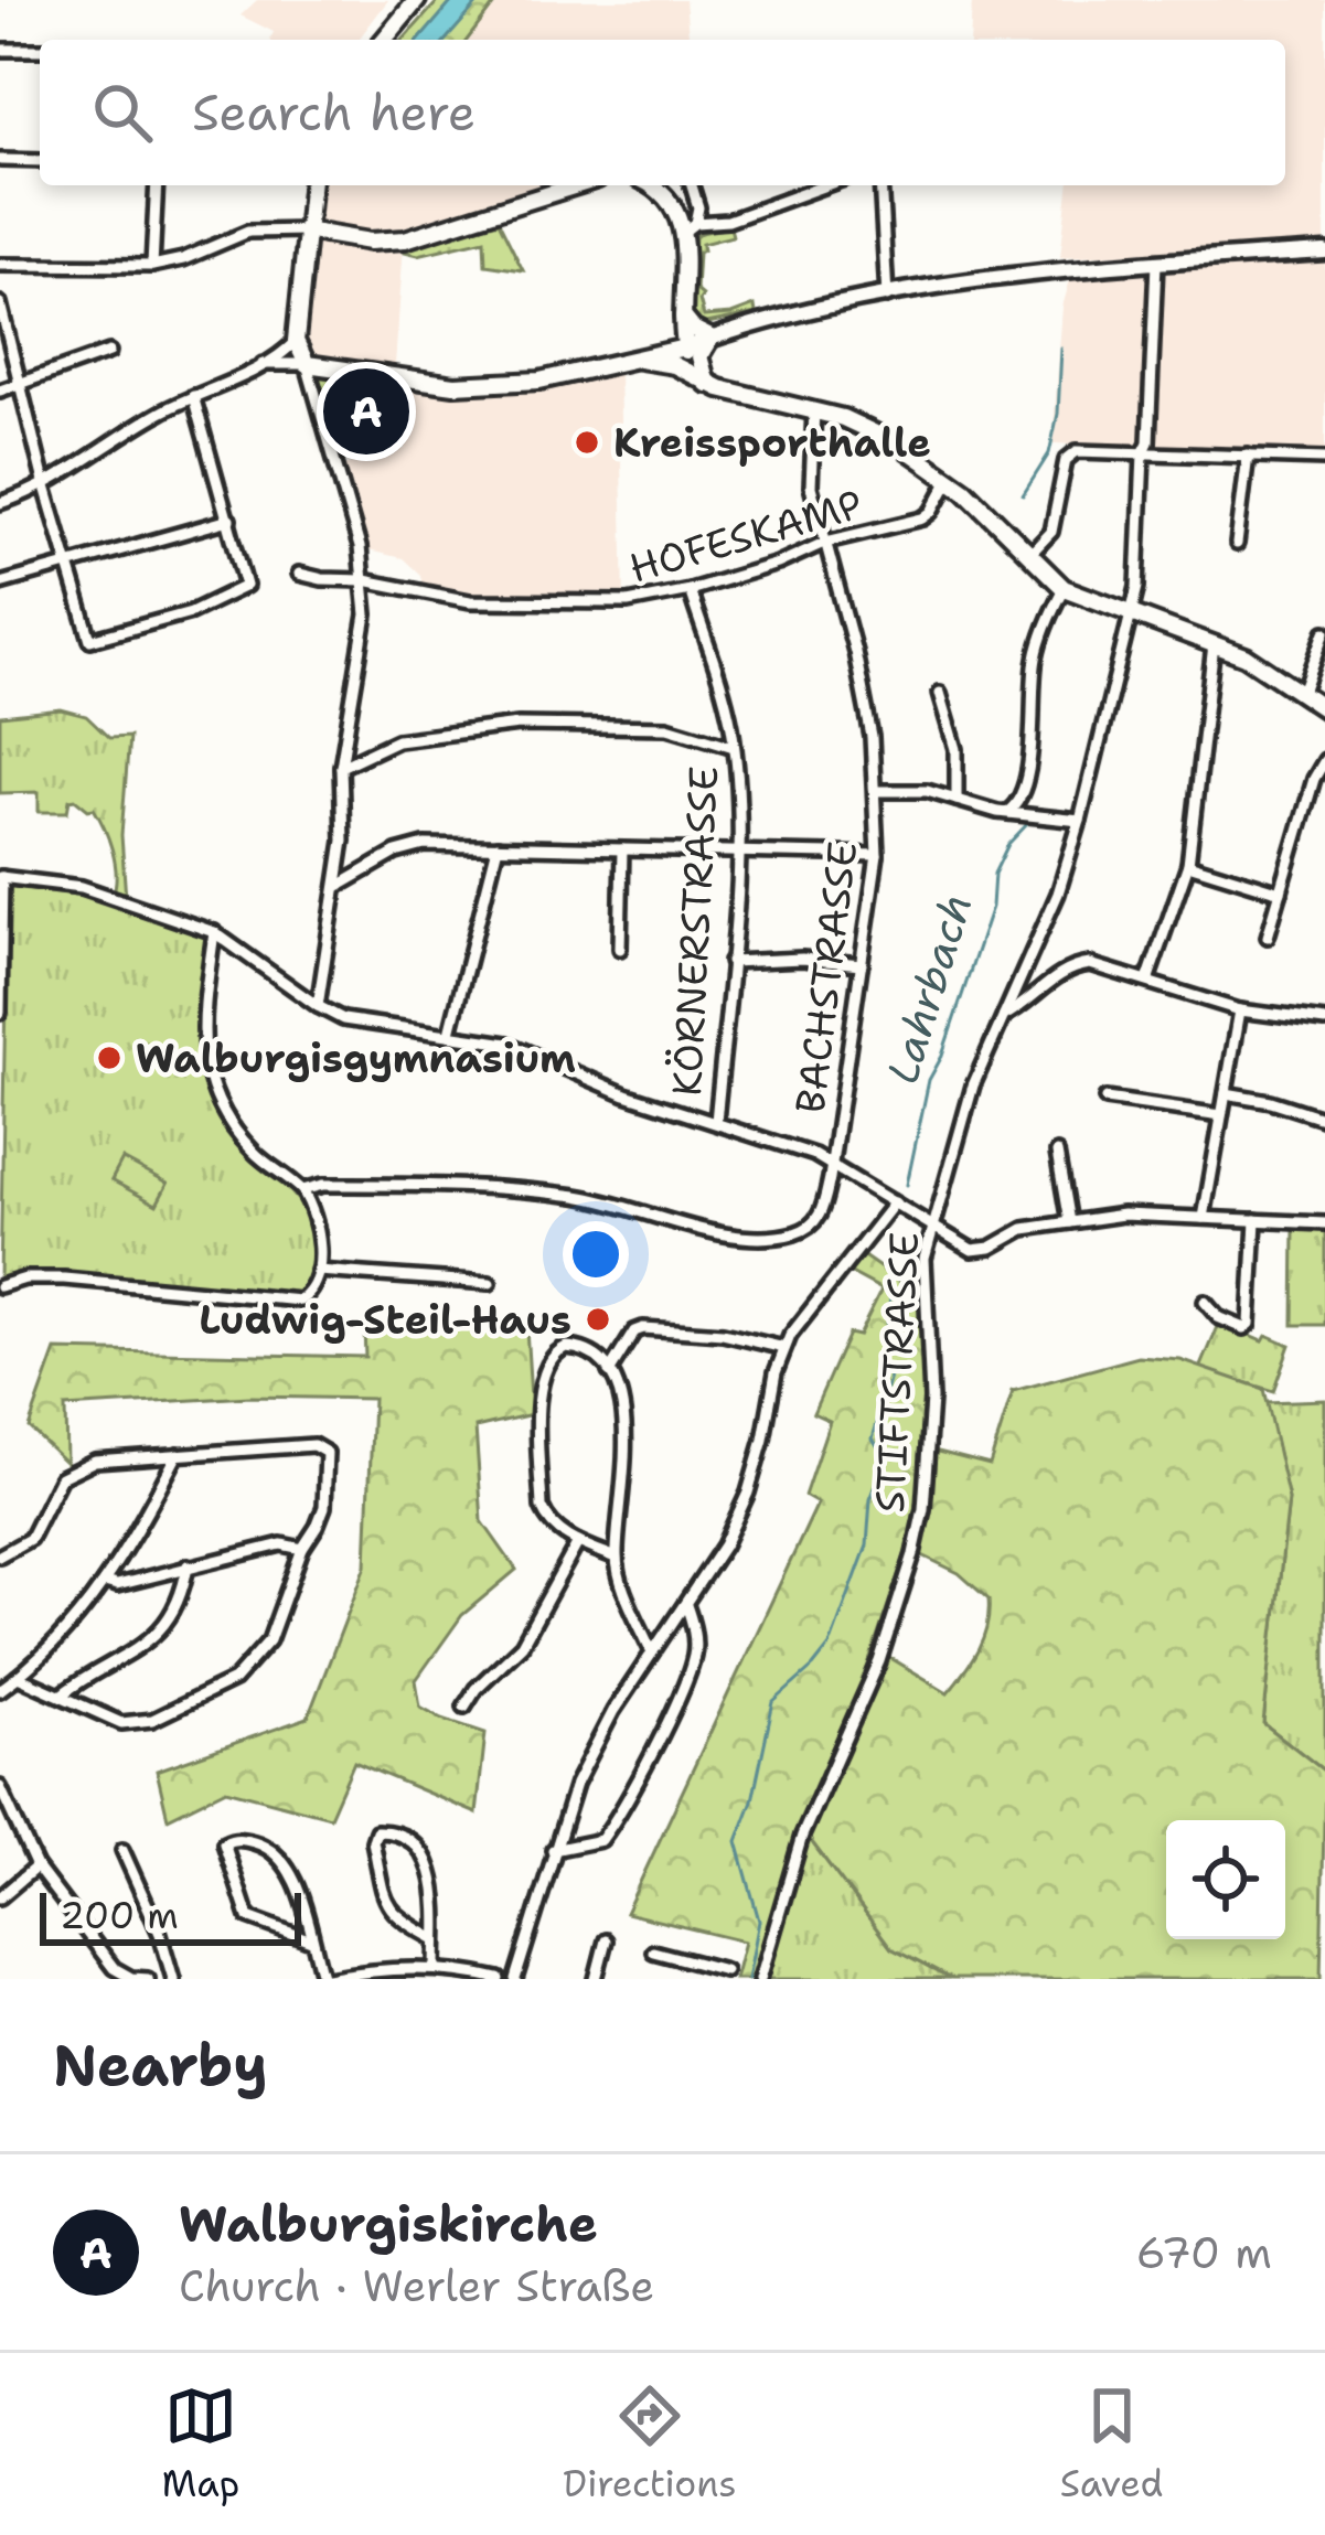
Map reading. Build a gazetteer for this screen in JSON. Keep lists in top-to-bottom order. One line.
{"streets":{"street":["HOFESKAMP","KÖRNERSTRASSE","BACHSTRASSE","STIFTSTRASSE"]},"crossings":[["HOFESKAMP","KÖRNERSTRASSE"],["HOFESKAMP","BACHSTRASSE"]],"water":["Lahrbach"],"places":["Kreissporthalle","Walburgisgymnasium","Ludwig-Steil-Haus"],"scale_bar":"200 m","page":{"search":"Search here","pins":"A","scale":"200 m","heading":"Nearby","list":[{"mark":"A","name":"Walburgiskirche","note":"Church · Werler Straße","value":"670 m"}],"nav":["Map","Directions","Saved"]}}
